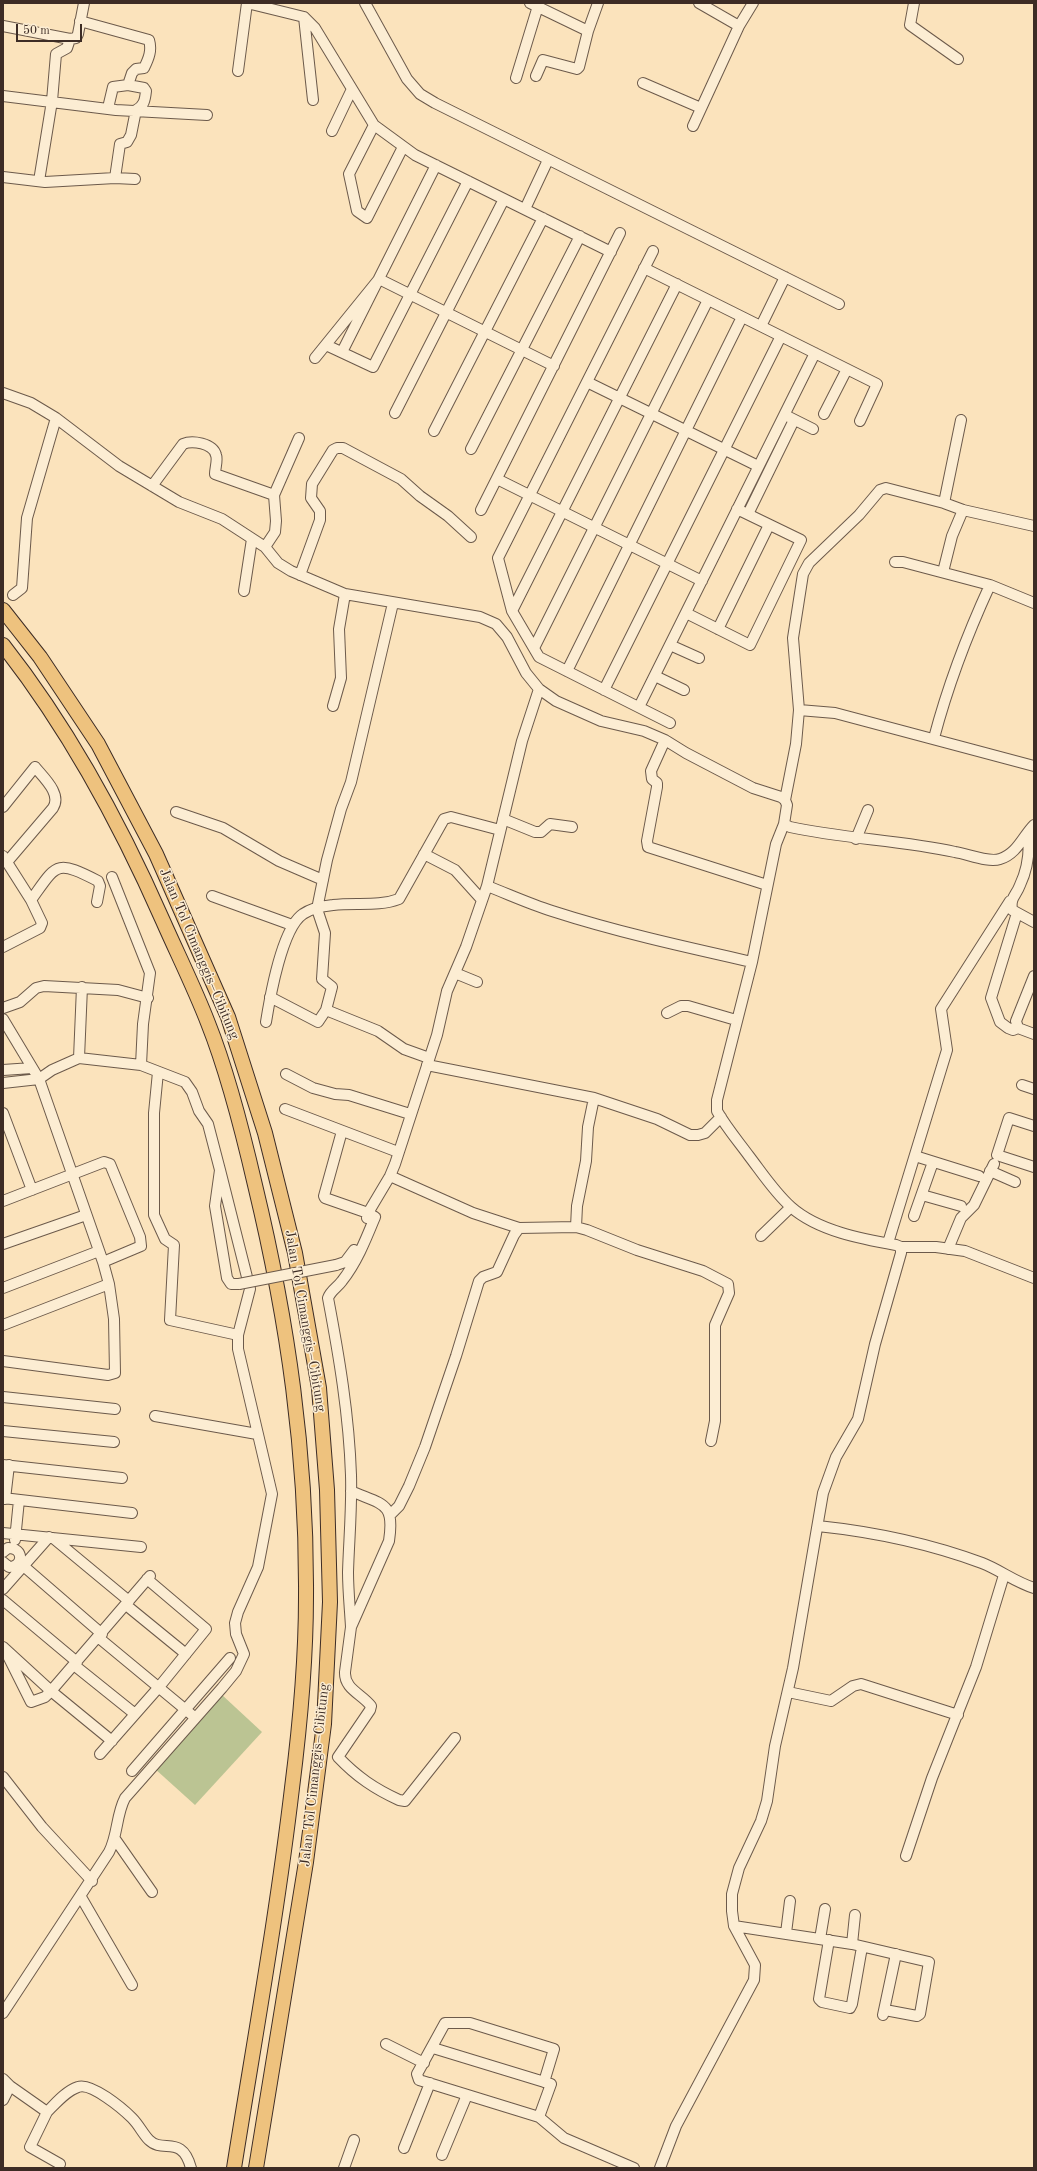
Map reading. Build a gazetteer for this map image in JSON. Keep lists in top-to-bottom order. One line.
{"streets":{"highway":["Jalan Tol Cimanggis–Cibitung"]},"scale_bar":"50 m"}
